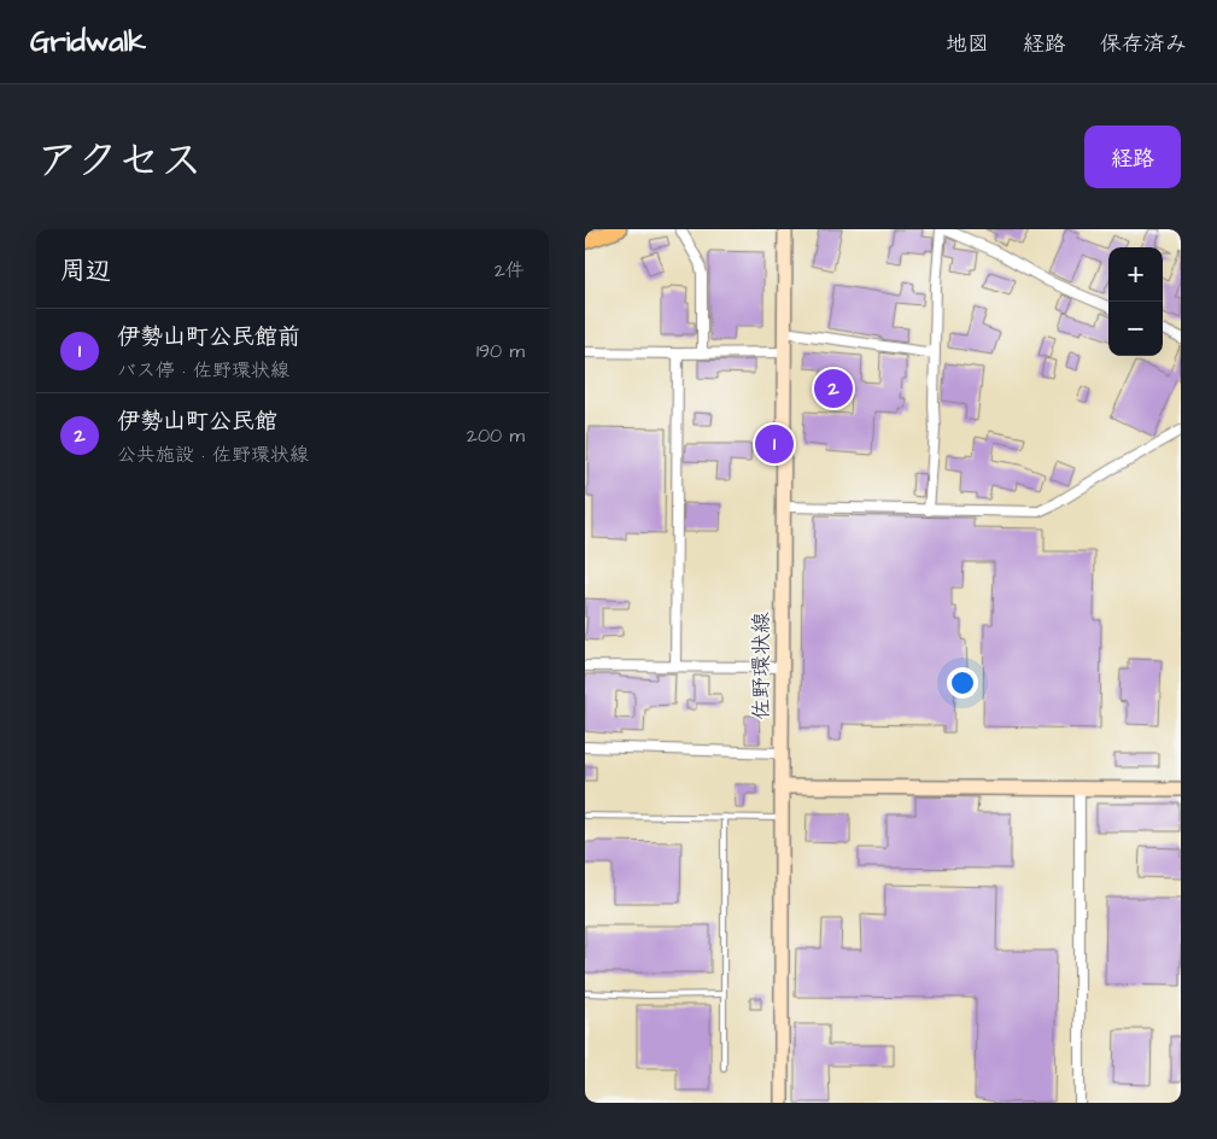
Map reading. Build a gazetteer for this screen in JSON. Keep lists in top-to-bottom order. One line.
{"streets":{"main road":["佐野環状線"]},"page":{"header":"Gridwalk","nav":["地図","経路","保存済み"],"title":"アクセス","buttons":"経路","heading":["周辺","2件"],"map_buttons":["+","−"],"list":[{"mark":"1","name":"伊勢山町公民館前","note":"バス停 · 佐野環状線","value":"190 m"},{"mark":"2","name":"伊勢山町公民館","note":"公共施設 · 佐野環状線","value":"200 m"}],"pins":["2","1"]}}
